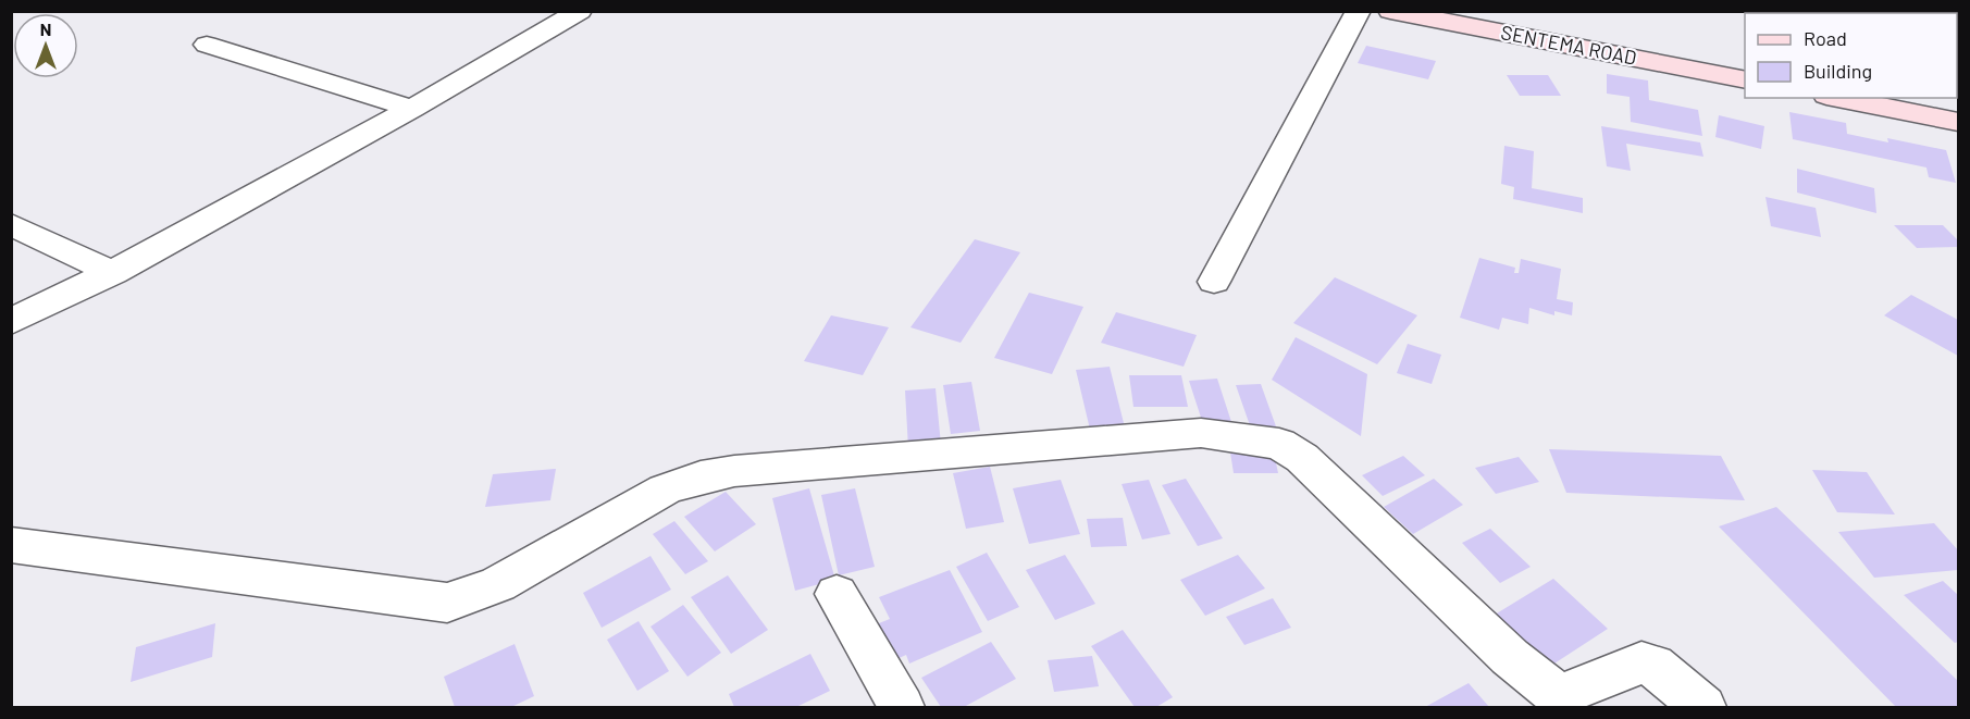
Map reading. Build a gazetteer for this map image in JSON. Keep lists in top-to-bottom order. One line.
{"streets":{"main road":["SENTEMA ROAD"]},"legend":["Road","Building"],"north":"top"}
